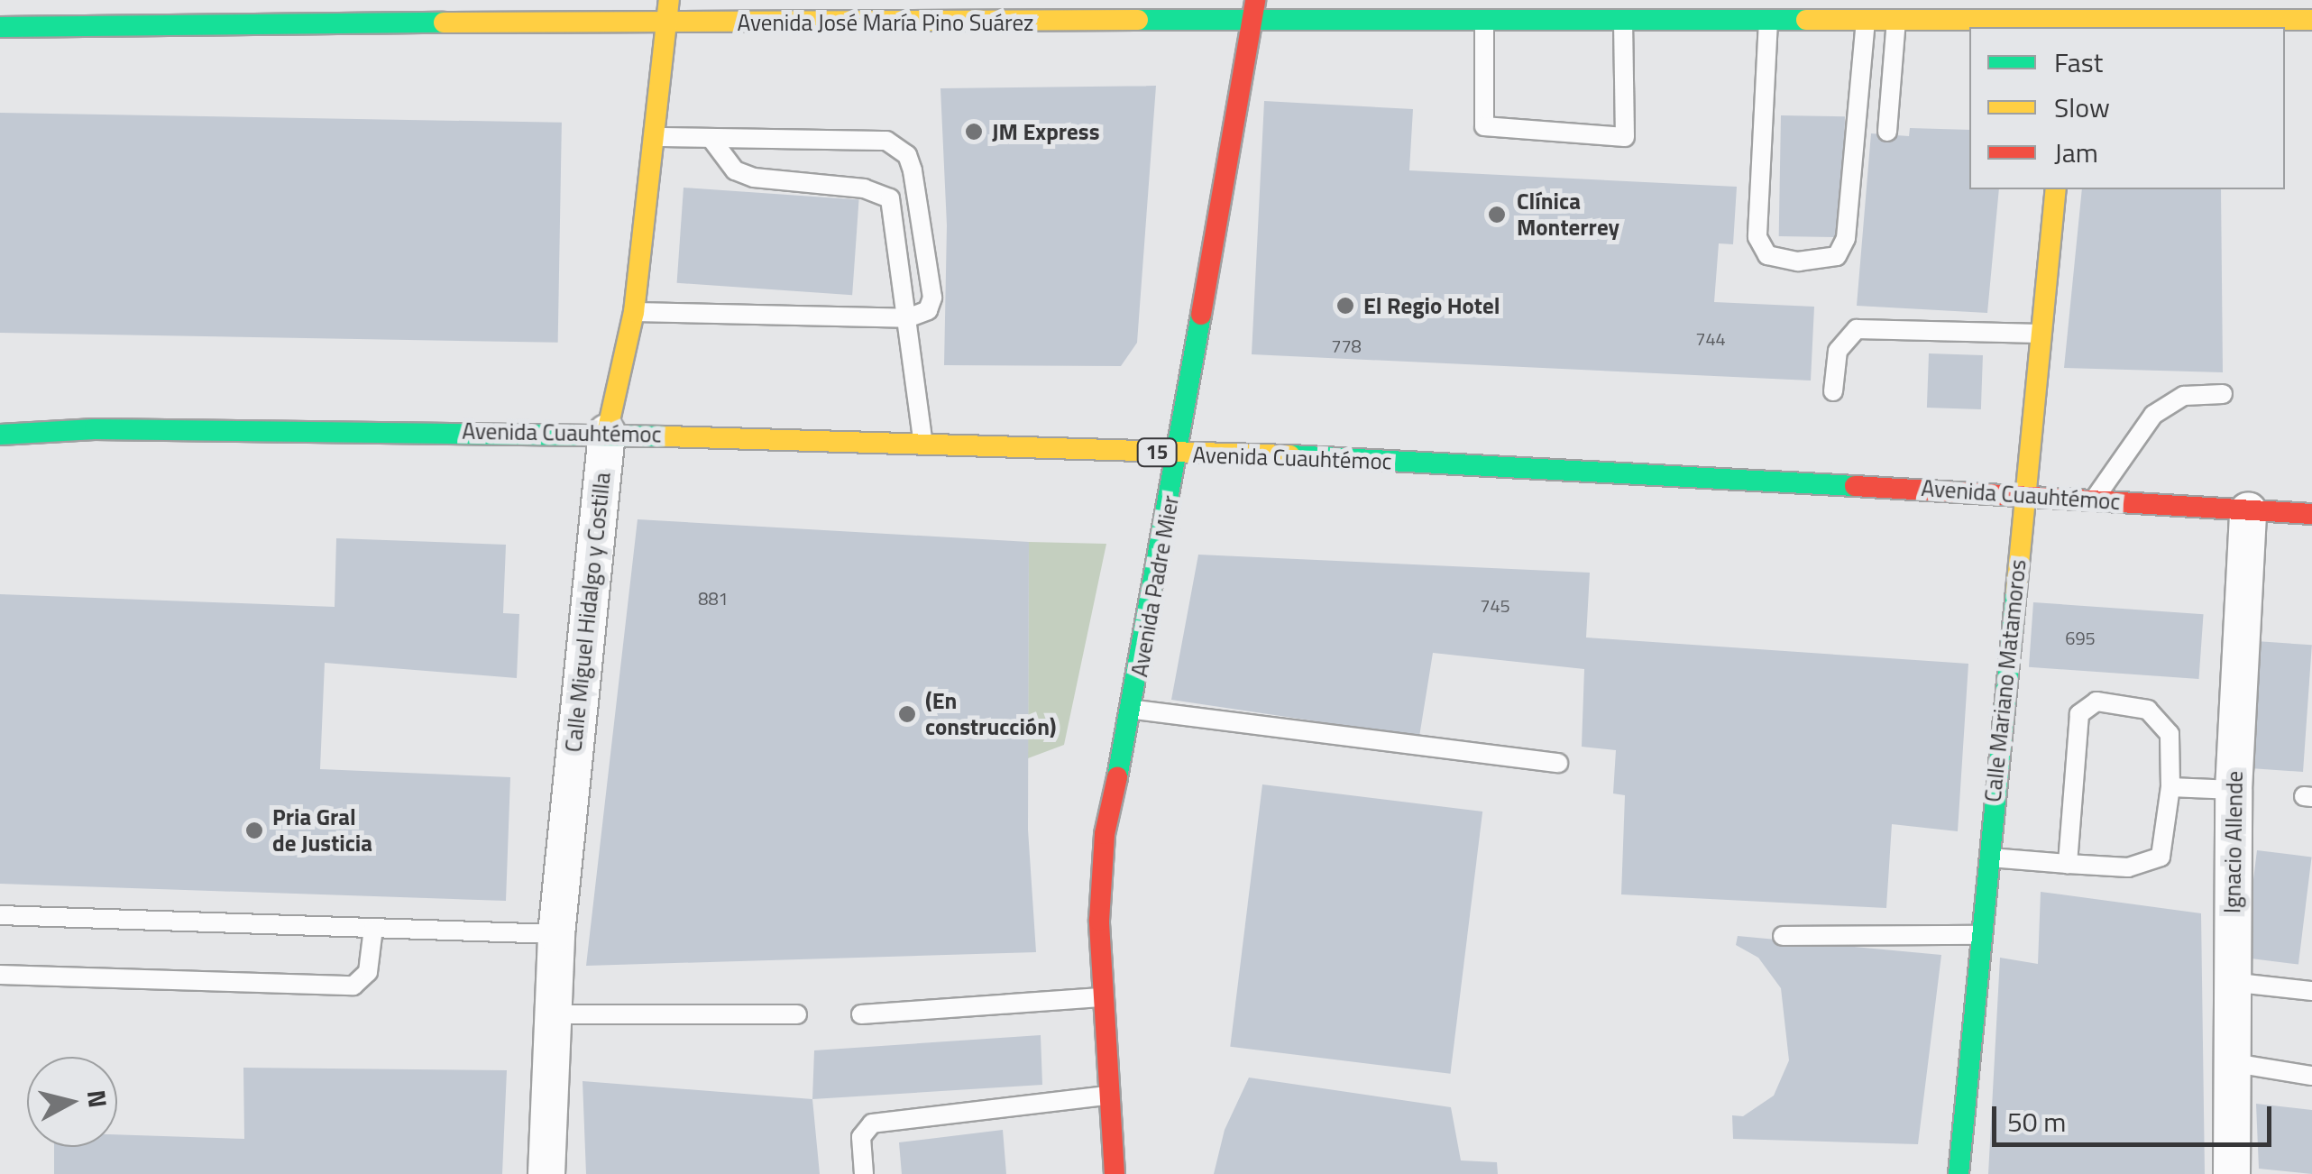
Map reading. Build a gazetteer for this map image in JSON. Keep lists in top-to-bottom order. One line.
{"streets":{"main road":["Avenida José María Pino Suárez","Avenida Cuauhtémoc","15","Avenida Padre Mier","Calle Miguel Hidalgo y Costilla","Calle Mariano Matamoros"],"street":["Ignacio Allende"]},"crossings":[["Avenida José María Pino Suárez","Avenida Padre Mier"],["Avenida José María Pino Suárez","Calle Miguel Hidalgo y Costilla"],["Avenida Cuauhtémoc","Avenida Padre Mier"],["Avenida Cuauhtémoc","Calle Miguel Hidalgo y Costilla"],["Avenida Cuauhtémoc","Calle Mariano Matamoros"],["Avenida Cuauhtémoc","Ignacio Allende"]],"places":["JM Express","Clínica Monterrey","El Regio Hotel","(En construcción)","Pria Gral de Justicia"],"house_numbers":["744","778","881","745","695"],"legend":["Fast","Slow","Jam"],"scale_bar":"50 m","north":"right"}
